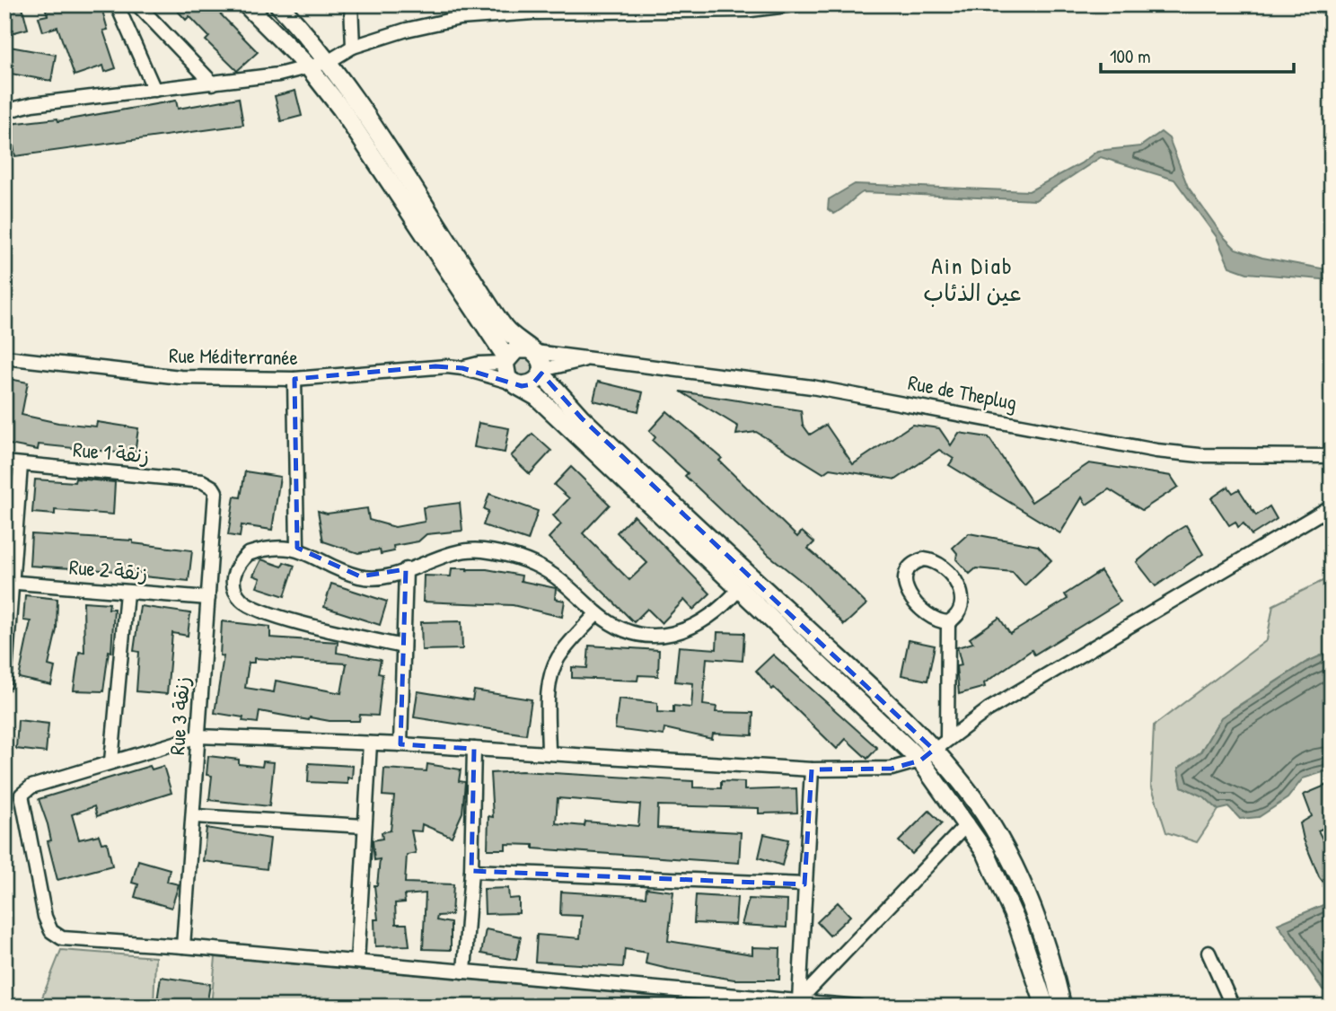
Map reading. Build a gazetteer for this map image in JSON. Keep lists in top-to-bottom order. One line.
{"streets":{"street":["Rue Méditerranée","Rue de Theplug","Rue 1 زنقة","Rue 2 زنقة","Rue 3 زنقة"]},"crossings":[["Rue 1 زنقة","Rue 3 زنقة"],["Rue 2 زنقة","Rue 3 زنقة"]],"districts":["Ain Diab عين الذئاب"],"scale_bar":"100 m"}
